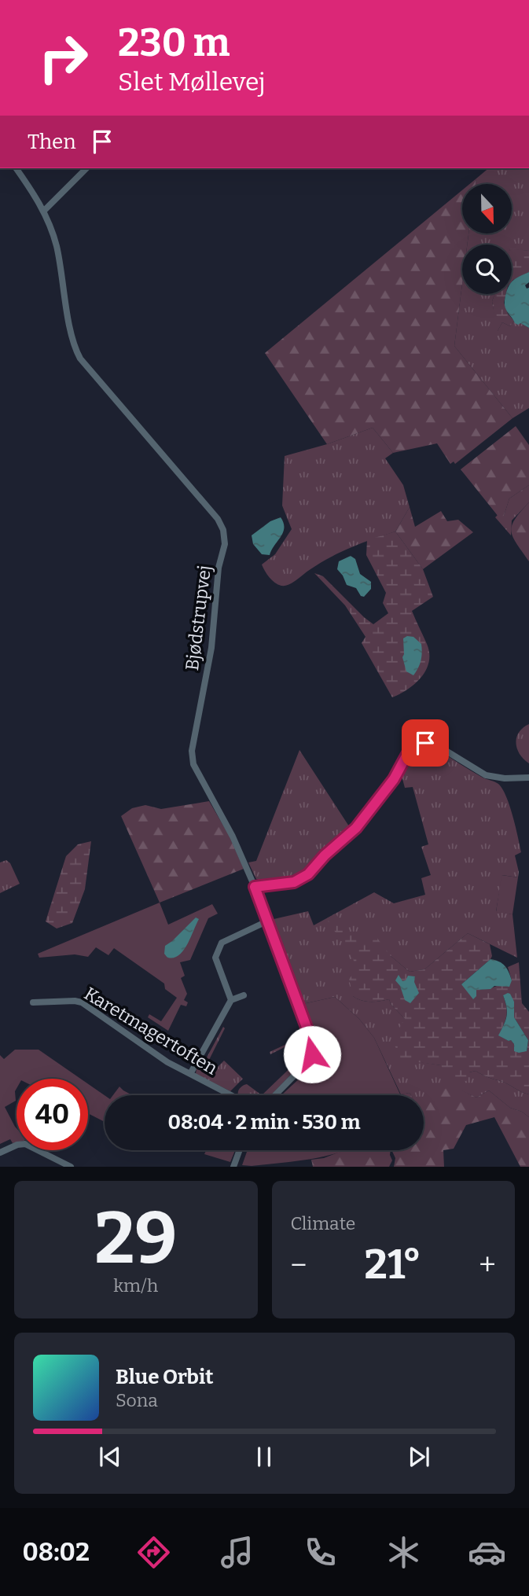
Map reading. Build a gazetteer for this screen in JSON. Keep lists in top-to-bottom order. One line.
{"streets":{"street":["Bjødstrupvej","Karetmagertoften"]},"north":"bottom","page":{"turn":["230 m","Slet Møllevej"],"then":"Then","limit":"40","trip":"08:04 · 2 min · 530 m","tile":[["29","km/h"],"Climate"],"heat":["−","21°","+"],"song":["Blue Orbit","Sona"],"tabs":"08:02"}}
